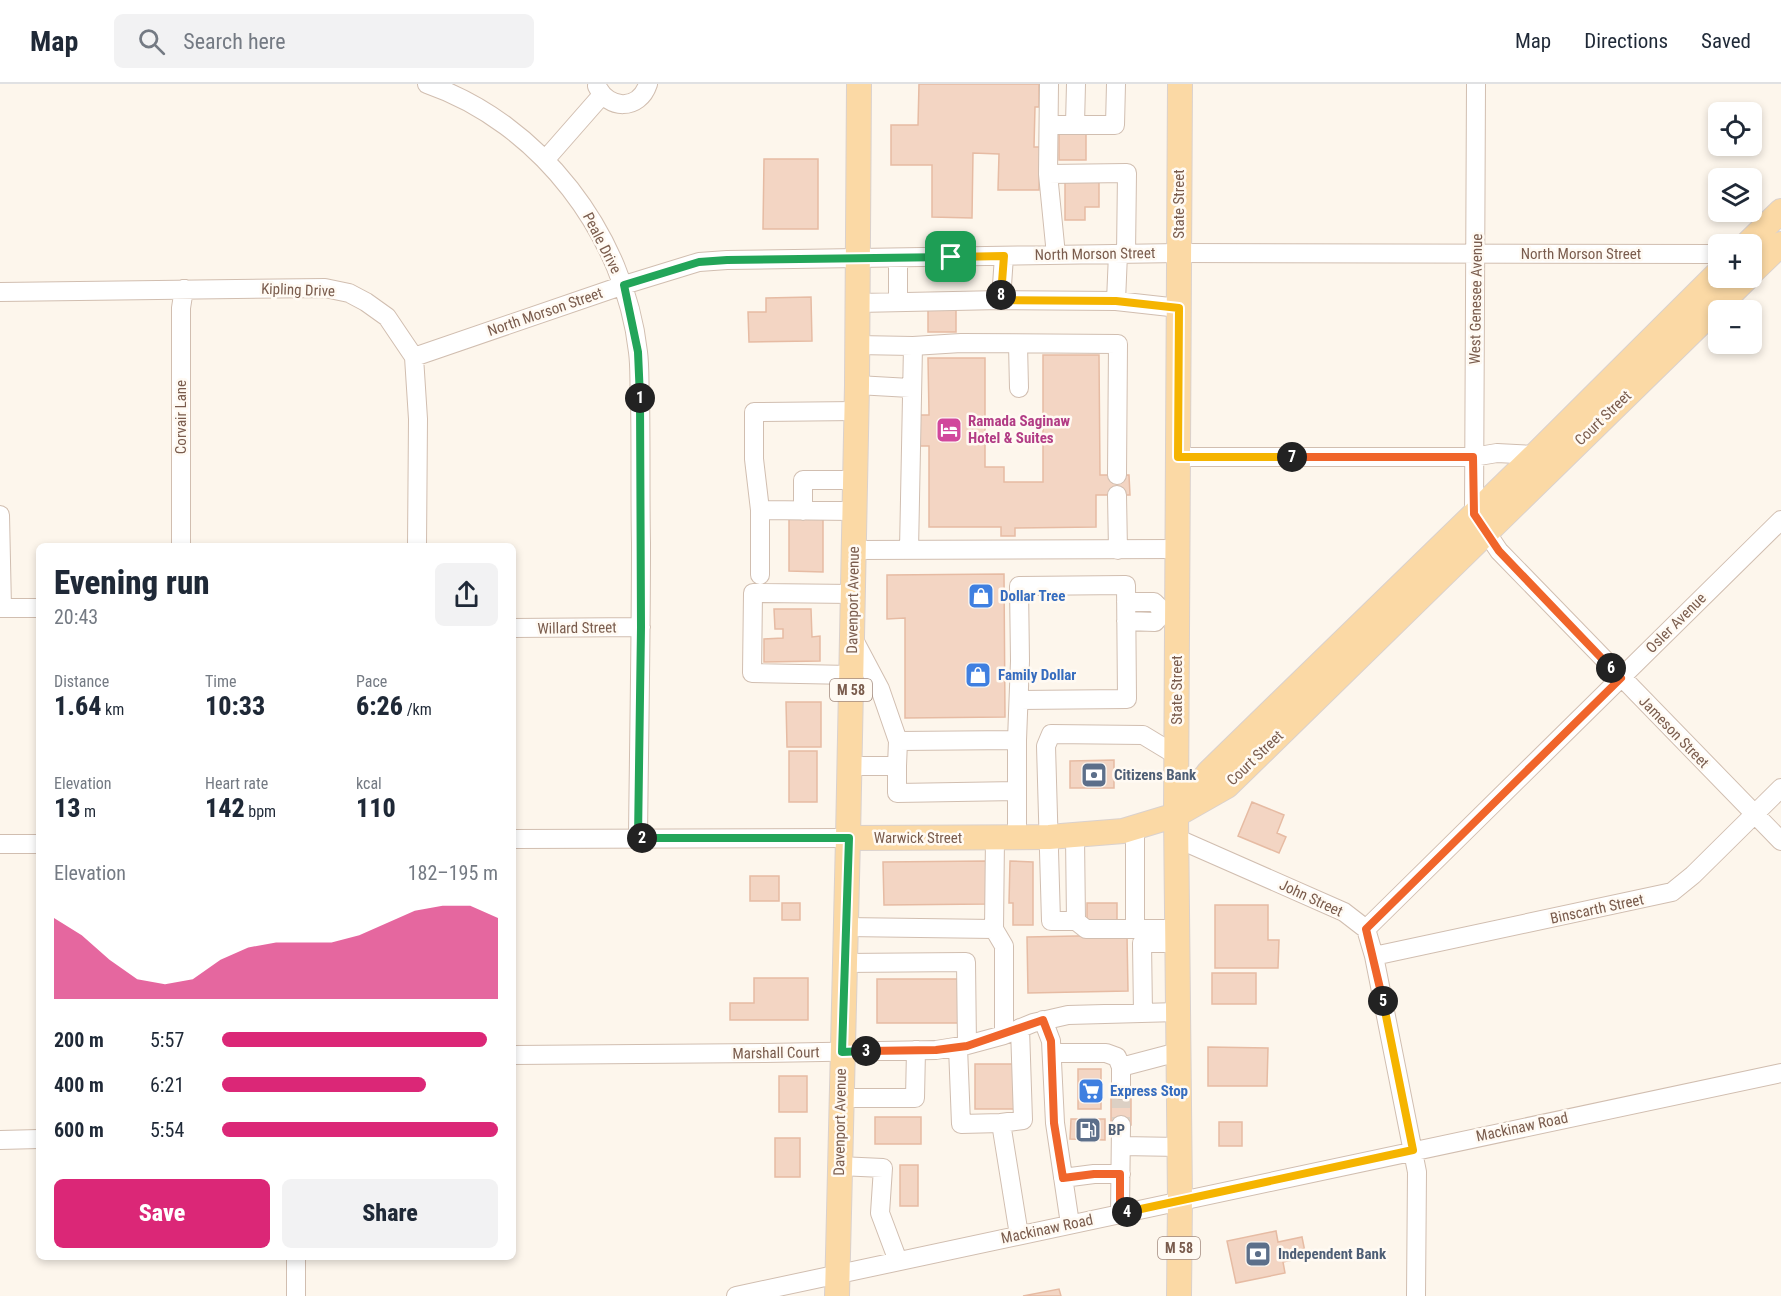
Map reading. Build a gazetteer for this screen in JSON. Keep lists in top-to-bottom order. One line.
{"streets":{"main road":["State Street","Court Street","Davenport Avenue","M 58","Warwick Street"],"street":["Peale Drive","North Morson Street","Kipling Drive","West Genesee Avenue","Corvair Lane","Osler Avenue","Willard Street","Jameson Street","John Street","Binscarth Street","Marshall Court","Mackinaw Road"]},"crossings":[["State Street","North Morson Street"],["State Street","Court Street"],["State Street","Warwick Street"],["State Street","John Street"],["State Street","Marshall Court"],["State Street","Mackinaw Road"],["Peale Drive","North Morson Street"],["Peale Drive","Willard Street"],["Peale Drive","Warwick Street"],["North Morson Street","Kipling Drive"],["North Morson Street","West Genesee Avenue"],["North Morson Street","Davenport Avenue"],["Kipling Drive","Corvair Lane"],["West Genesee Avenue","Court Street"],["West Genesee Avenue","Jameson Street"],["Court Street","Jameson Street"],["Court Street","Warwick Street"],["Court Street","John Street"],["Davenport Avenue","Warwick Street"],["Davenport Avenue","Marshall Court"],["Davenport Avenue","Mackinaw Road"],["Osler Avenue","Jameson Street"],["Osler Avenue","John Street"],["Jameson Street","Binscarth Street"],["Warwick Street","John Street"]],"places":{"hotel":["Ramada Saginaw Hotel & Suites"],"shop":["Dollar Tree","Family Dollar"],"bank":["Citizens Bank","Independent Bank"],"supermarket":["Express Stop"],"fuel station":["BP"]},"page":{"header":"Map","search":"Search here","nav":["Map","Directions","Saved"],"map_buttons":["+","−"],"pins":["8","1","7","6","2","5","3","4"],"heading":["Evening run","20:43"],"stats":[["Distance","1.64 km"],["Time","10:33"],["Pace","6:26 /km"],["Elevation","13 m"],["Heart rate","142 bpm"],["kcal","110"]],"chart":["Elevation","182–195 m"],"list":[{"name":"200 m","note":"5:57"},{"name":"400 m","note":"6:21"},{"name":"600 m","note":"5:54"}],"buttons":["Save","Share"]}}
